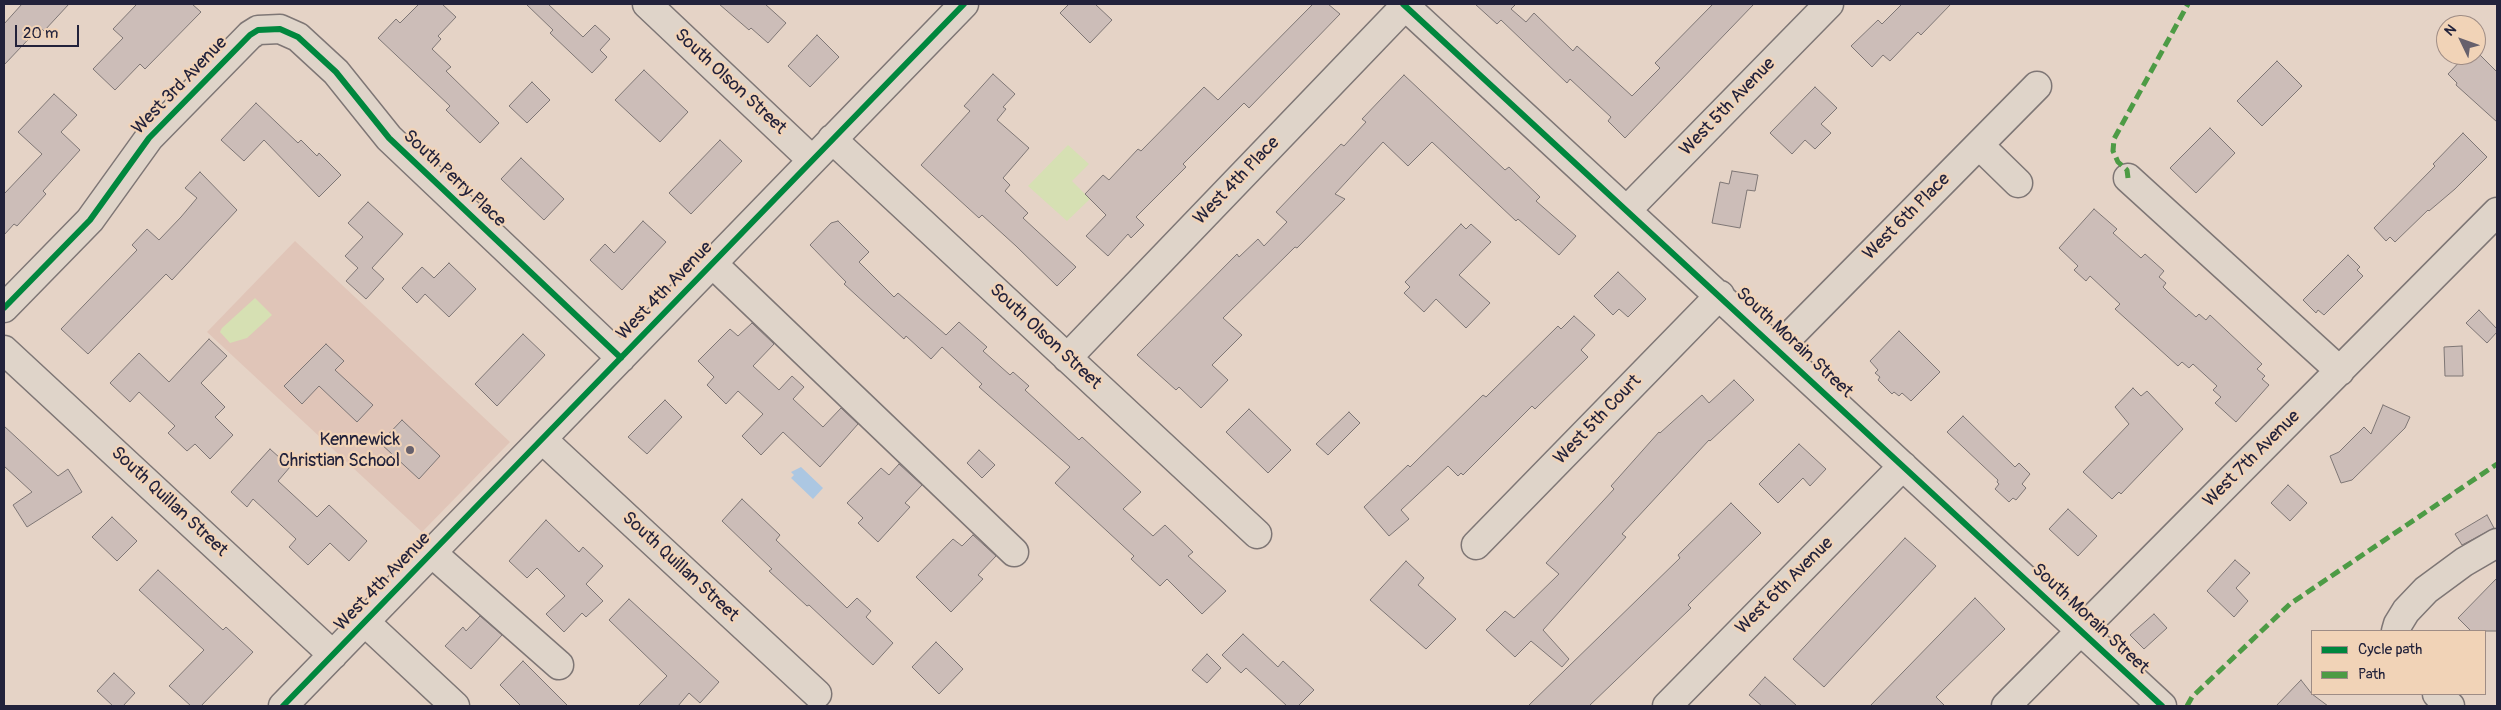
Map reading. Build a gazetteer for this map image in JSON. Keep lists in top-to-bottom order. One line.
{"streets":{"street":["South Olson Street","West 3rd Avenue","West 5th Avenue","South Perry Place","West 4th Place","West 6th Place","West 4th Avenue","South Morain Street","West 5th Court","West 7th Avenue","South Quillan Street","West 6th Avenue"]},"crossings":[["South Olson Street","West 4th Place"],["South Olson Street","West 4th Avenue"],["West 3rd Avenue","South Perry Place"],["West 5th Avenue","South Morain Street"],["South Perry Place","West 4th Avenue"],["West 4th Place","South Morain Street"],["West 6th Place","South Morain Street"],["West 4th Avenue","South Quillan Street"],["South Morain Street","West 5th Court"],["South Morain Street","West 7th Avenue"],["South Morain Street","West 6th Avenue"]],"places":["Kennewick Christian School"],"legend":["Cycle path","Path"],"scale_bar":"20 m","north":"top left"}
